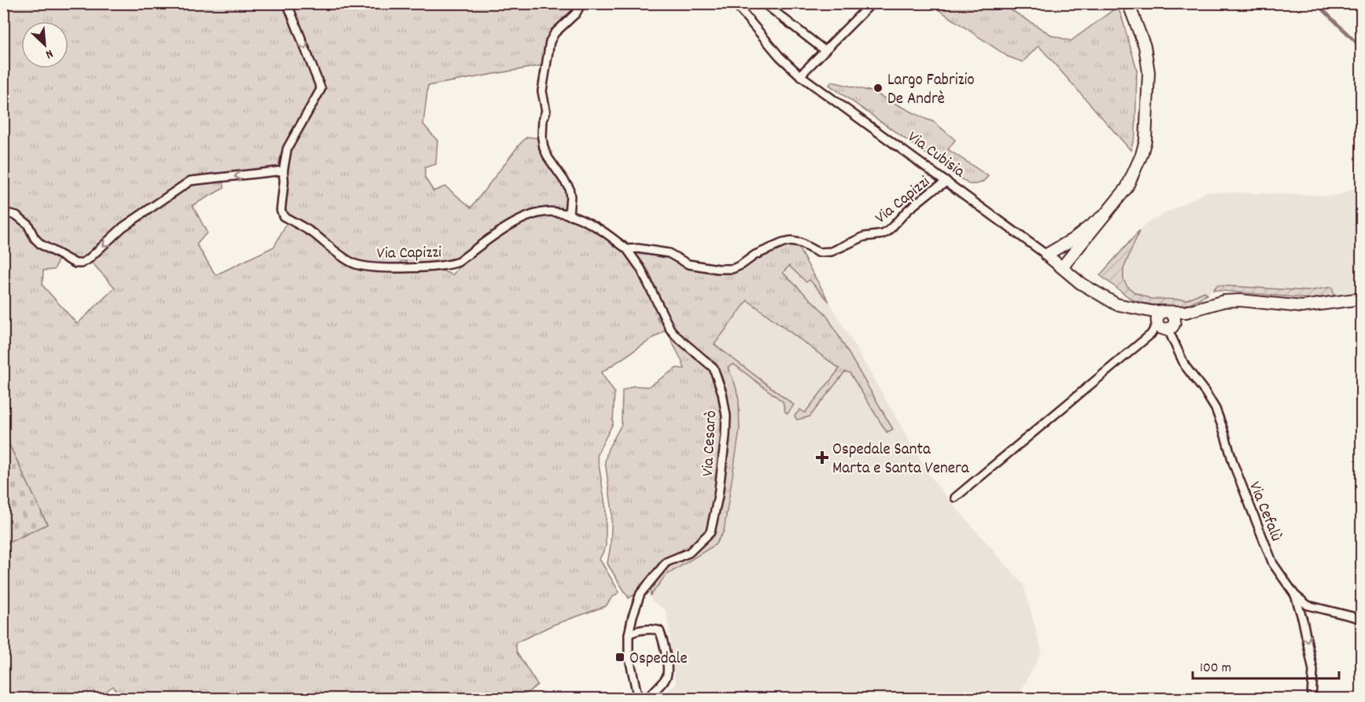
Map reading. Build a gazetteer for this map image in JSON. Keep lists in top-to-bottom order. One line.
{"streets":{"street":["Via Cubisia","Via Capizzi","Via Cesarò","Via Cefalù"]},"crossings":[["Via Cubisia","Via Capizzi"],["Via Cubisia","Via Cefalù"],["Via Capizzi","Via Cesarò"]],"places":{"other":["Largo Fabrizio De Andrè"],"health":["Ospedale Santa Marta e Santa Venera"],"transit":["Ospedale"]},"scale_bar":"100 m","north":"bottom right"}
